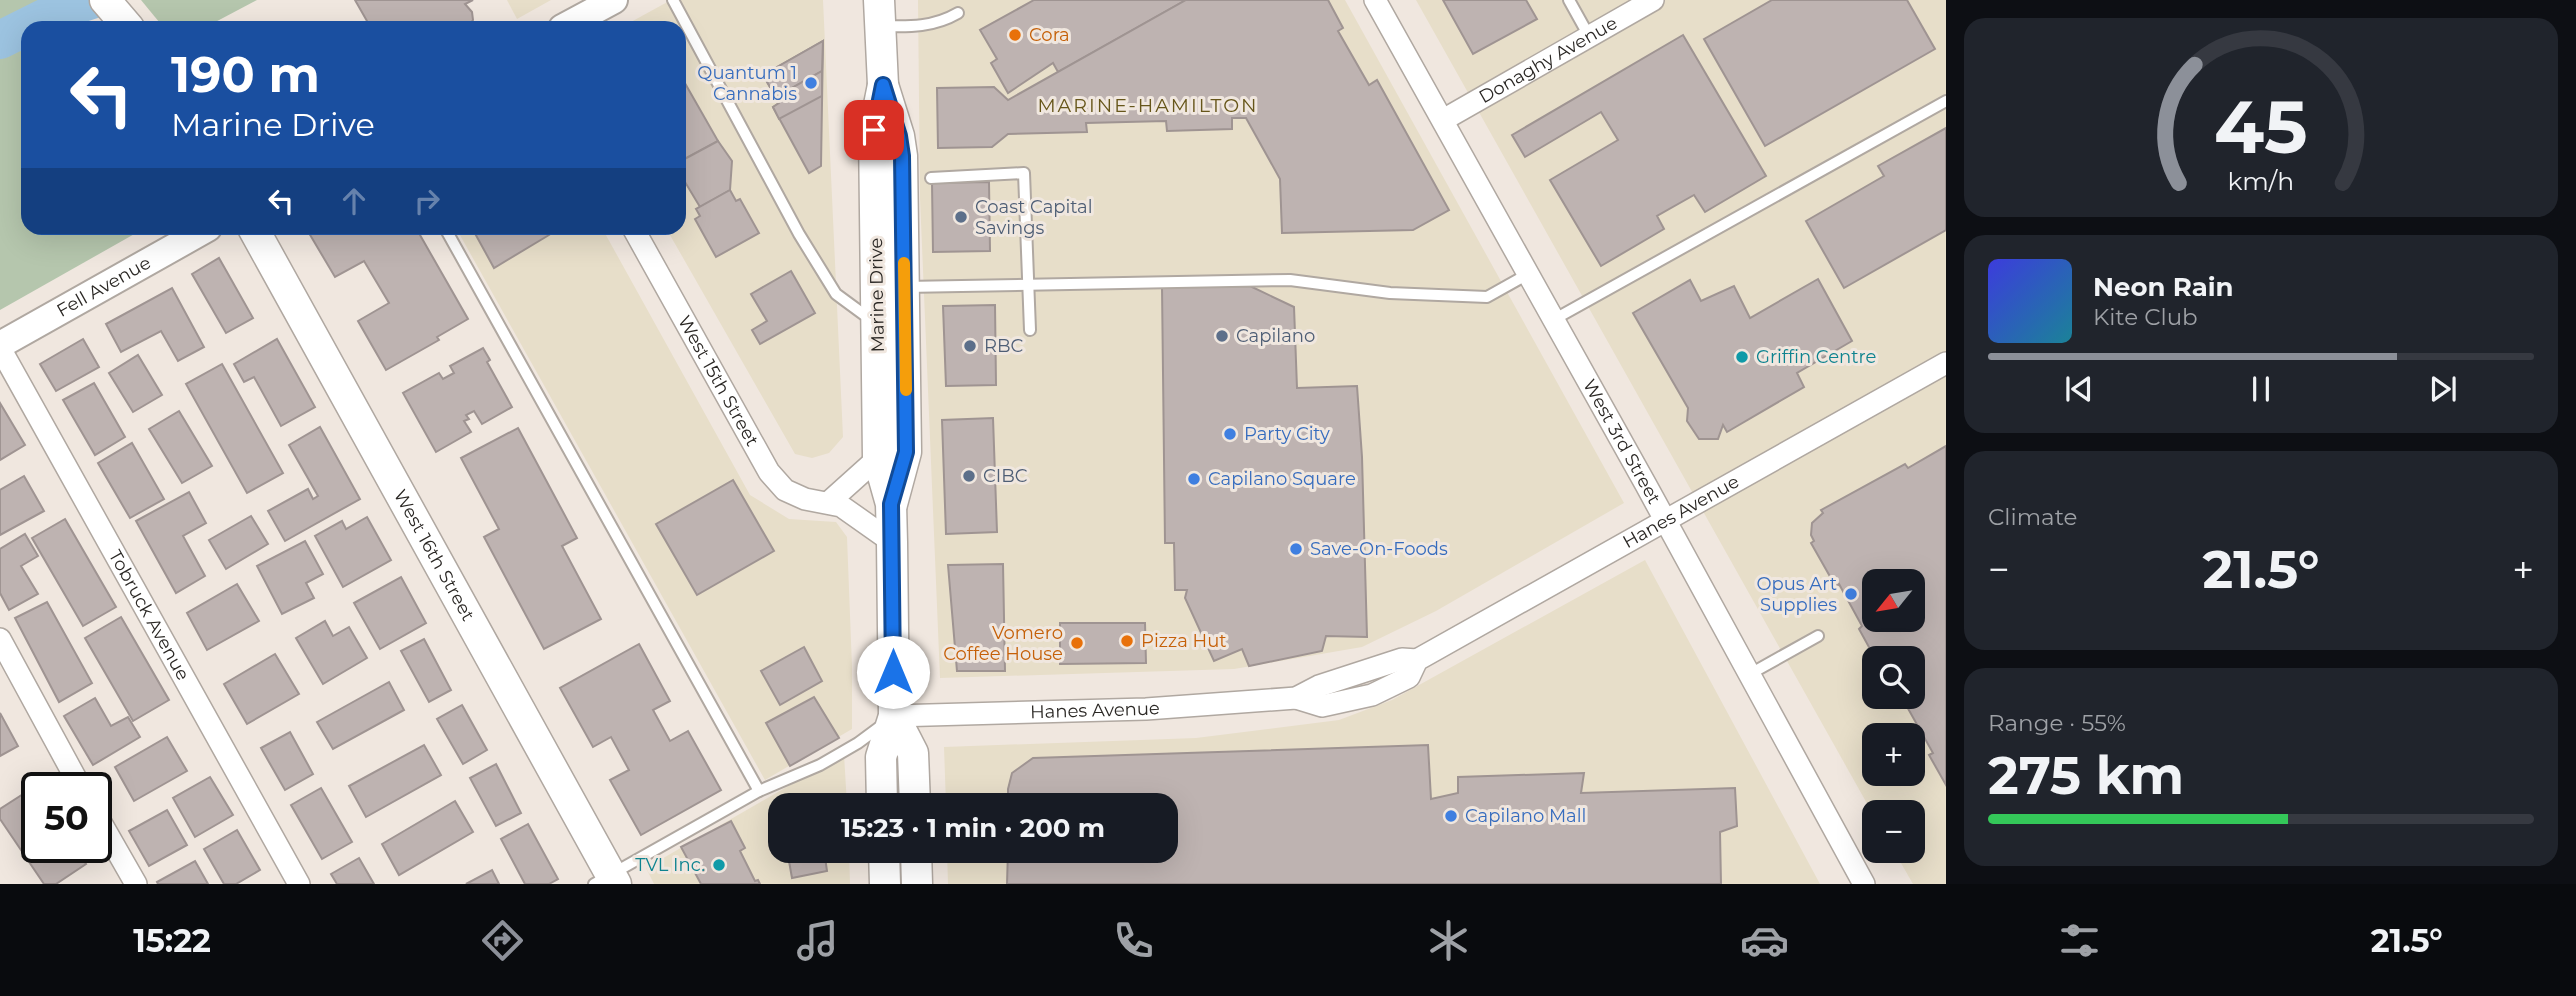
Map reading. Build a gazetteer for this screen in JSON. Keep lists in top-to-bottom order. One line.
{"streets":{"main road":["Marine Drive","West 16th Street"],"street":["Donaghy Avenue","Fell Avenue","West 15th Street","West 3rd Street","Hanes Avenue","Tobruck Avenue"]},"crossings":[["Donaghy Avenue","West 3rd Street"],["Fell Avenue","Tobruck Avenue"],["Marine Drive","West 15th Street"],["Marine Drive","Hanes Avenue"],["West 3rd Street","Hanes Avenue"]],"districts":["MARINE-HAMILTON"],"places":["Cora","Quantum 1 Cannabis","Coast Capital Savings","Capilano","RBC","Griffin Centre","Party City","CIBC","Capilano Square","Save-On-Foods","Opus Art Supplies","Pizza Hut","Vomero Coffee House","Capilano Mall","TVL Inc."],"north":"bottom left","page":{"turn":["190 m","Marine Drive"],"song":["Neon Rain","Kite Club"],"tile":["Climate",["Range · 55%","275 km"]],"heat":["−","21.5°","+"],"map_buttons":["+","−"],"limit":"50","trip":"15:23 · 1 min · 200 m","tabs":["15:22","21.5°"],"gauge":["45","km/h"]}}
